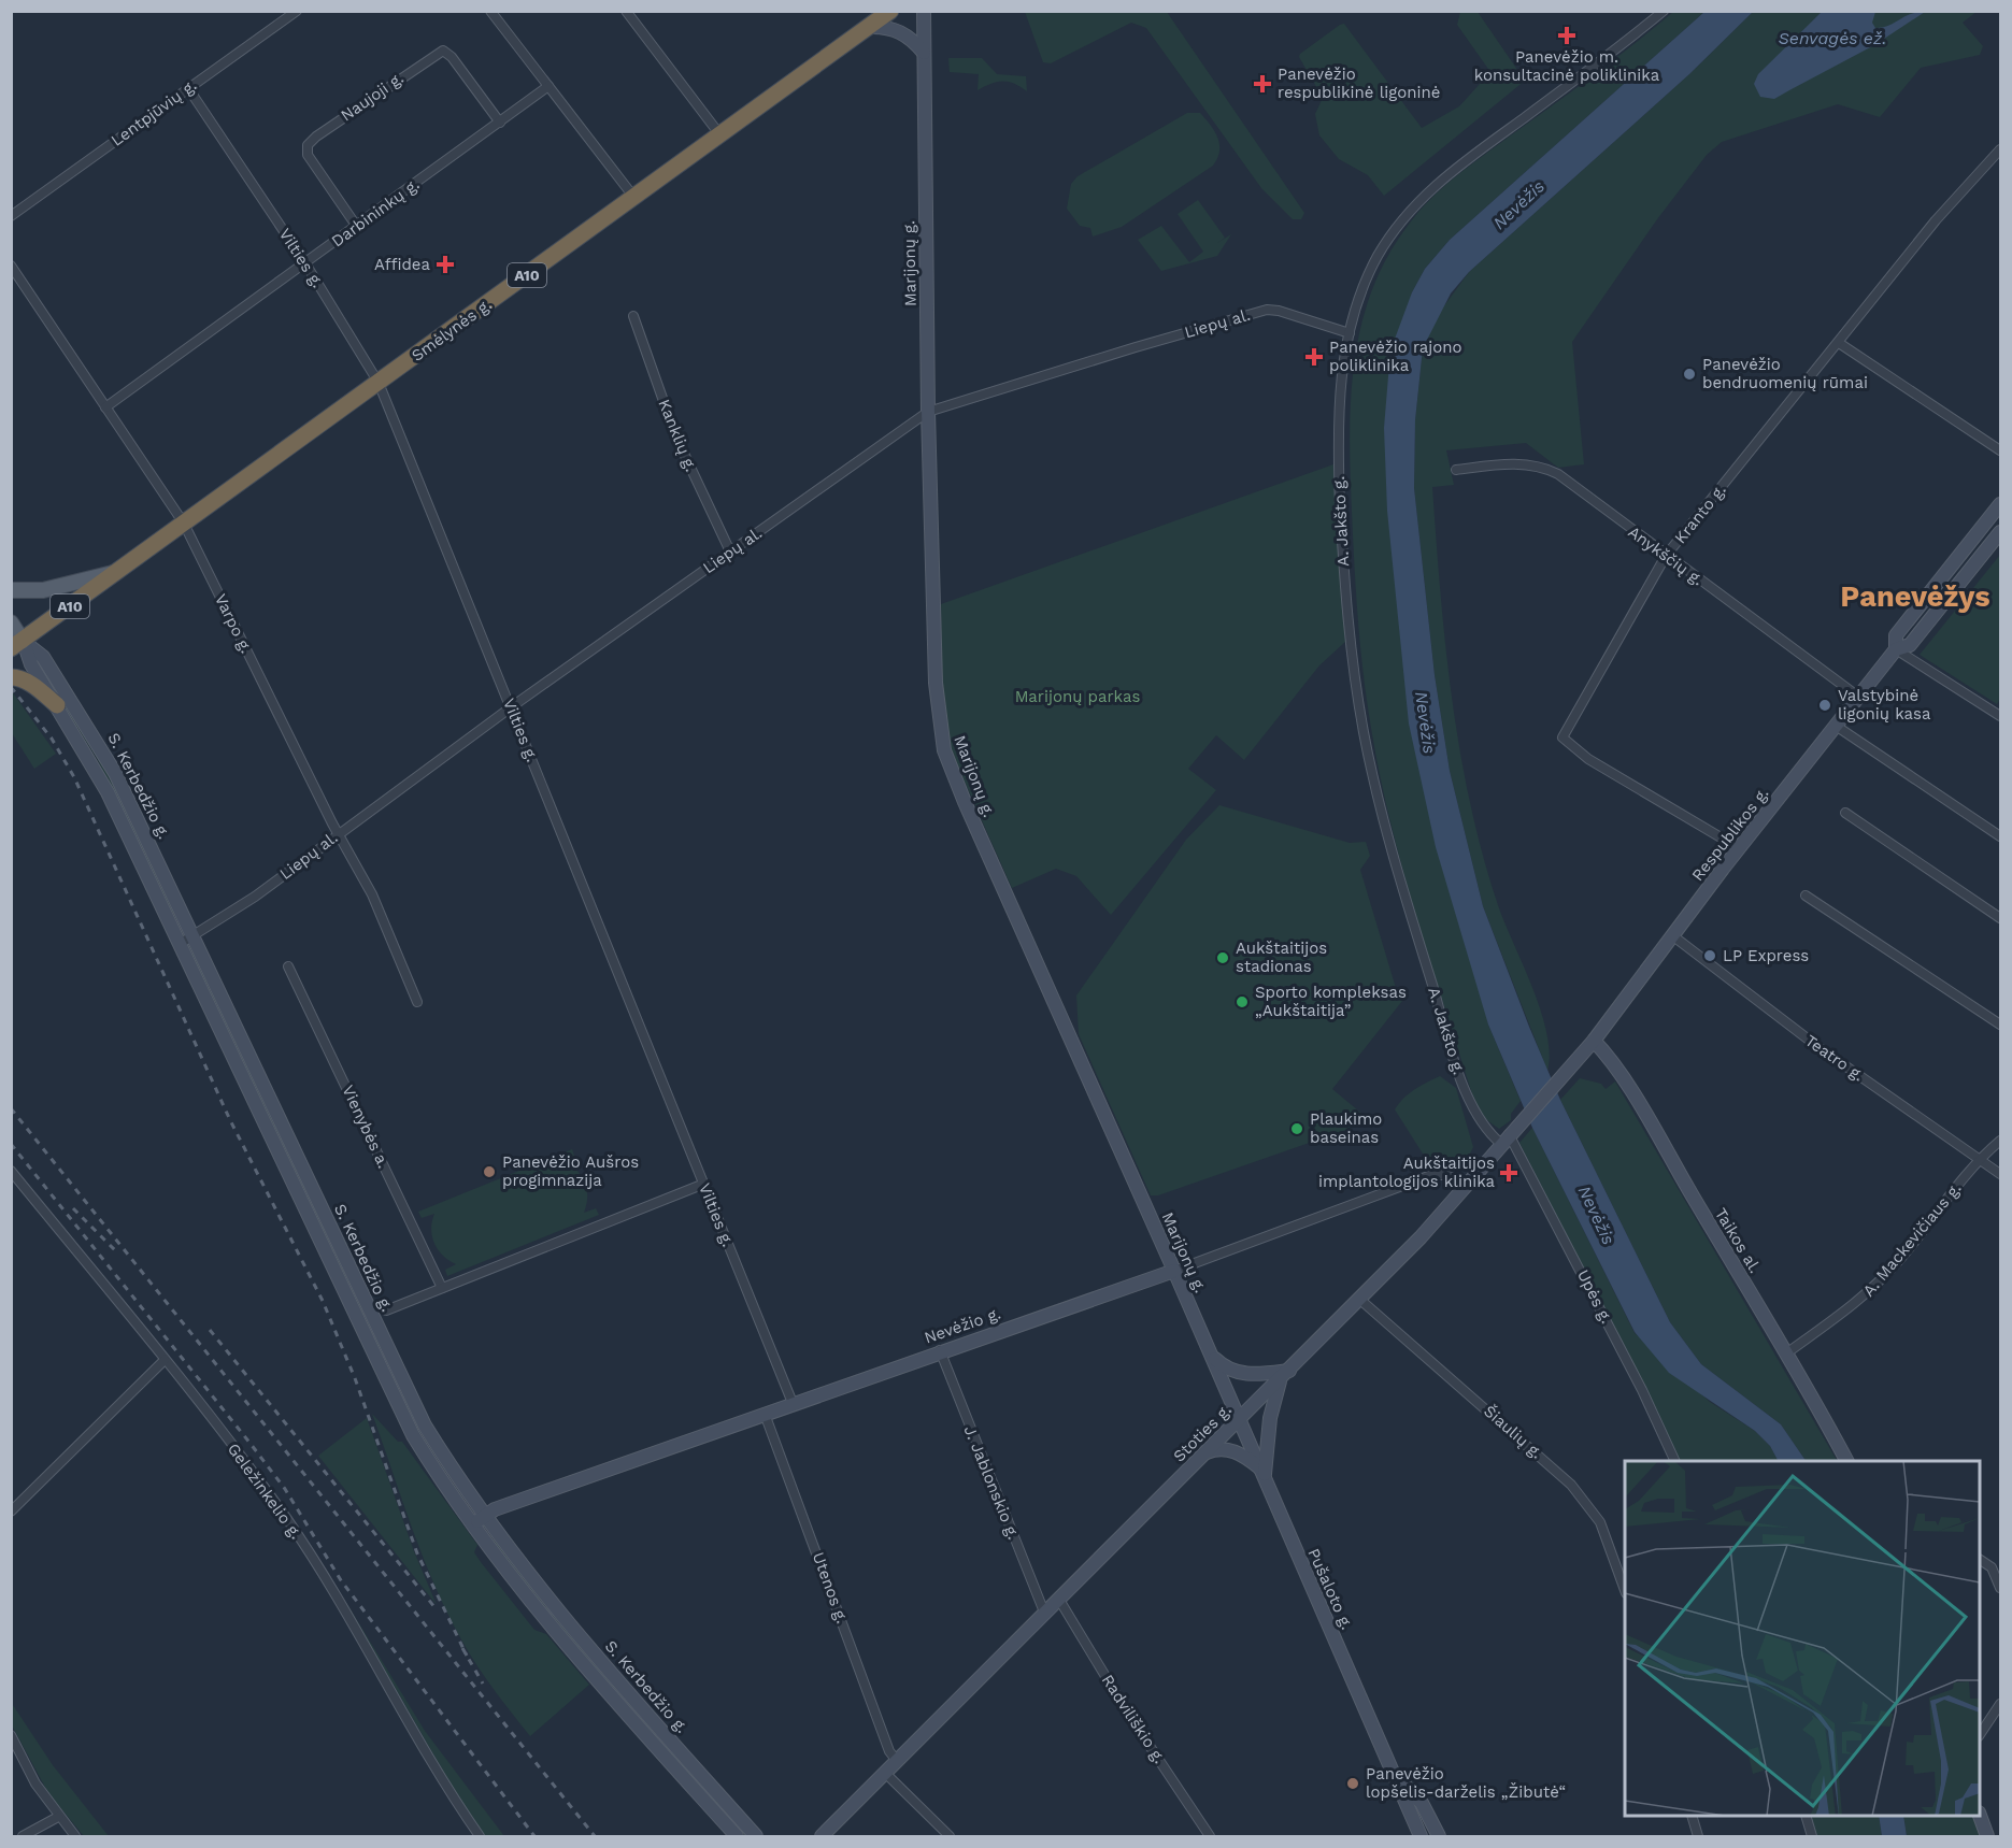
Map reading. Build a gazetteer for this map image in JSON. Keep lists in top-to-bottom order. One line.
{"streets":{"highway":["A10","Smėlynės g."],"main road":["Marijonų g.","S. Kerbedžio g.","Respublikos g.","Taikos al.","Nevėžio g.","Stoties g.","Pušaloto g."],"street":["Naujoji g.","Lentpjūvių g.","Darbininkų g.","Vilties g.","Liepų al.","Kanklių g.","Kranto g.","A. Jakšto g.","Anykščių g.","Varpo g.","Teatro g.","Vienybės a.","A. Mackevičiaus g.","Upės g.","Šiaulių g.","J. Jablonskio g.","Geležinkelio g.","Utenos g.","Radviliškio g."]},"crossings":[["Naujoji g.","Darbininkų g."],["Lentpjūvių g.","Vilties g."],["Darbininkų g.","Vilties g."],["Darbininkų g.","Varpo g."],["Vilties g.","Liepų al."],["Vilties g.","Smėlynės g."],["Vilties g.","Nevėžio g."],["Marijonų g.","Liepų al."],["Marijonų g.","Nevėžio g."],["Marijonų g.","Stoties g."],["Marijonų g.","Pušaloto g."],["Liepų al.","Kanklių g."],["Liepų al.","A. Jakšto g."],["Liepų al.","Varpo g."],["Liepų al.","S. Kerbedžio g."],["Smėlynės g.","Varpo g."],["Smėlynės g.","S. Kerbedžio g."],["Kranto g.","Anykščių g."],["Kranto g.","Respublikos g."],["A. Jakšto g.","Upės g."],["A. Jakšto g.","Stoties g."],["Anykščių g.","Respublikos g."],["S. Kerbedžio g.","Nevėžio g."],["Respublikos g.","Teatro g."],["Respublikos g.","Taikos al."],["Respublikos g.","Stoties g."],["Teatro g.","A. Mackevičiaus g."],["A. Mackevičiaus g.","Taikos al."],["Taikos al.","Stoties g."],["Upės g.","Stoties g."],["Nevėžio g.","Stoties g."],["Nevėžio g.","J. Jablonskio g."],["Nevėžio g.","Utenos g."],["Šiaulių g.","Stoties g."],["Stoties g.","J. Jablonskio g."],["Stoties g.","Utenos g."],["Stoties g.","Pušaloto g."],["Stoties g.","Radviliškio g."]],"districts":["Panevėžys"],"water":["Senvagės ež.","Nevėžis"],"parks":["Marijonų parkas"],"places":{"health":["Panevėžio m. konsultacinė poliklinika","Panevėžio respublikinė ligoninė","Affidea","Panevėžio rajono poliklinika","Aukštaitijos implantologijos klinika"],"other":["Panevėžio bendruomenių rūmai","Valstybinė ligonių kasa","LP Express","Aukštaitijos stadionas","Sporto kompleksas „Aukštaitija”","Plaukimo baseinas","Panevėžio Aušros progimnazija","Panevėžio lopšelis-darželis „Žibutė“"]}}
